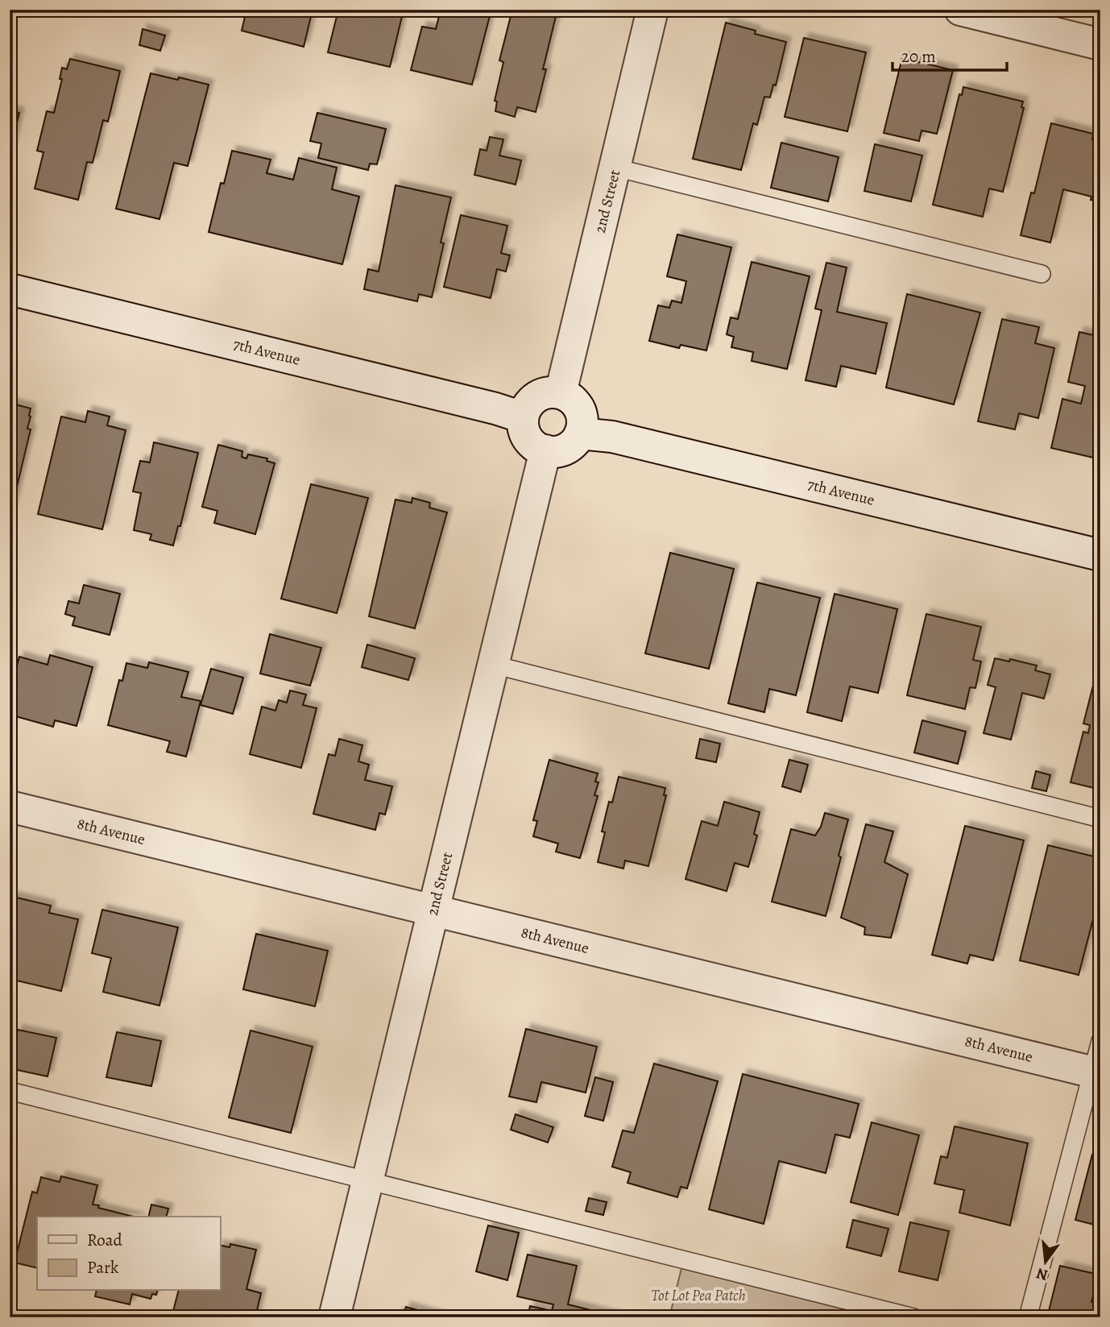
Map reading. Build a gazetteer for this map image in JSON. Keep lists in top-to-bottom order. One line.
{"streets":{"street":["2nd Street","7th Avenue","8th Avenue"]},"crossings":[["2nd Street","7th Avenue"],["2nd Street","8th Avenue"]],"parks":["Tot Lot Pea Patch"],"legend":["Road","Park"],"scale_bar":"20 m","north":"bottom"}
